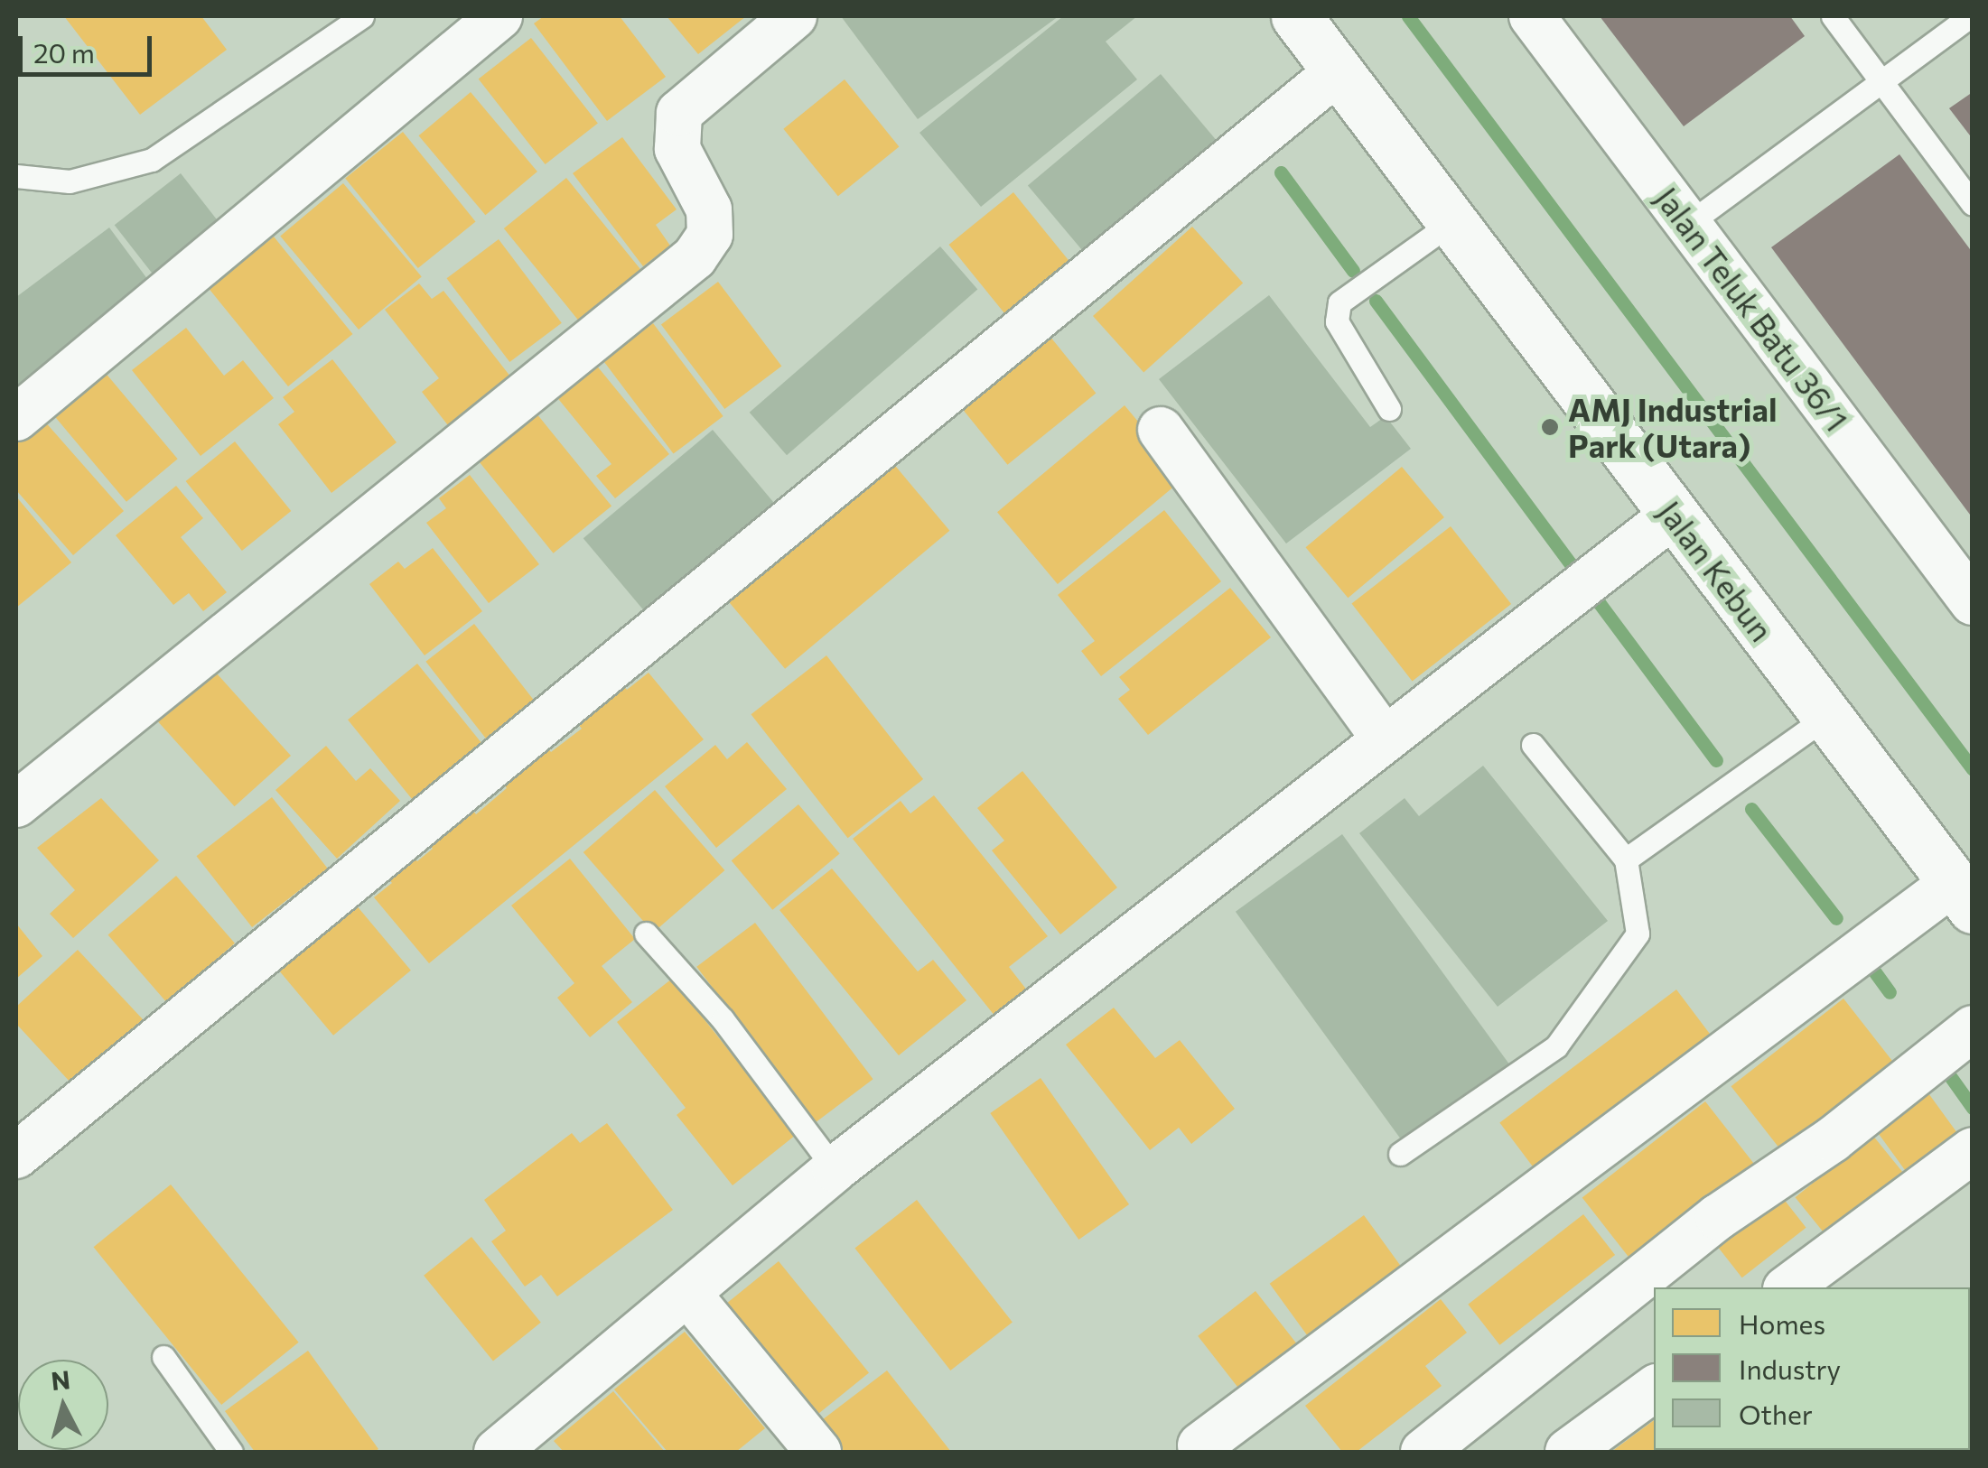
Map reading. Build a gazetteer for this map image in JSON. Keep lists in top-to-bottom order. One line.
{"streets":{"main road":["Jalan Kebun"],"street":["Jalan Teluk Batu 36/1"]},"places":["AMJ Industrial Park (Utara)"],"legend":["Homes","Industry","Other"],"scale_bar":"20 m","north":"top"}
